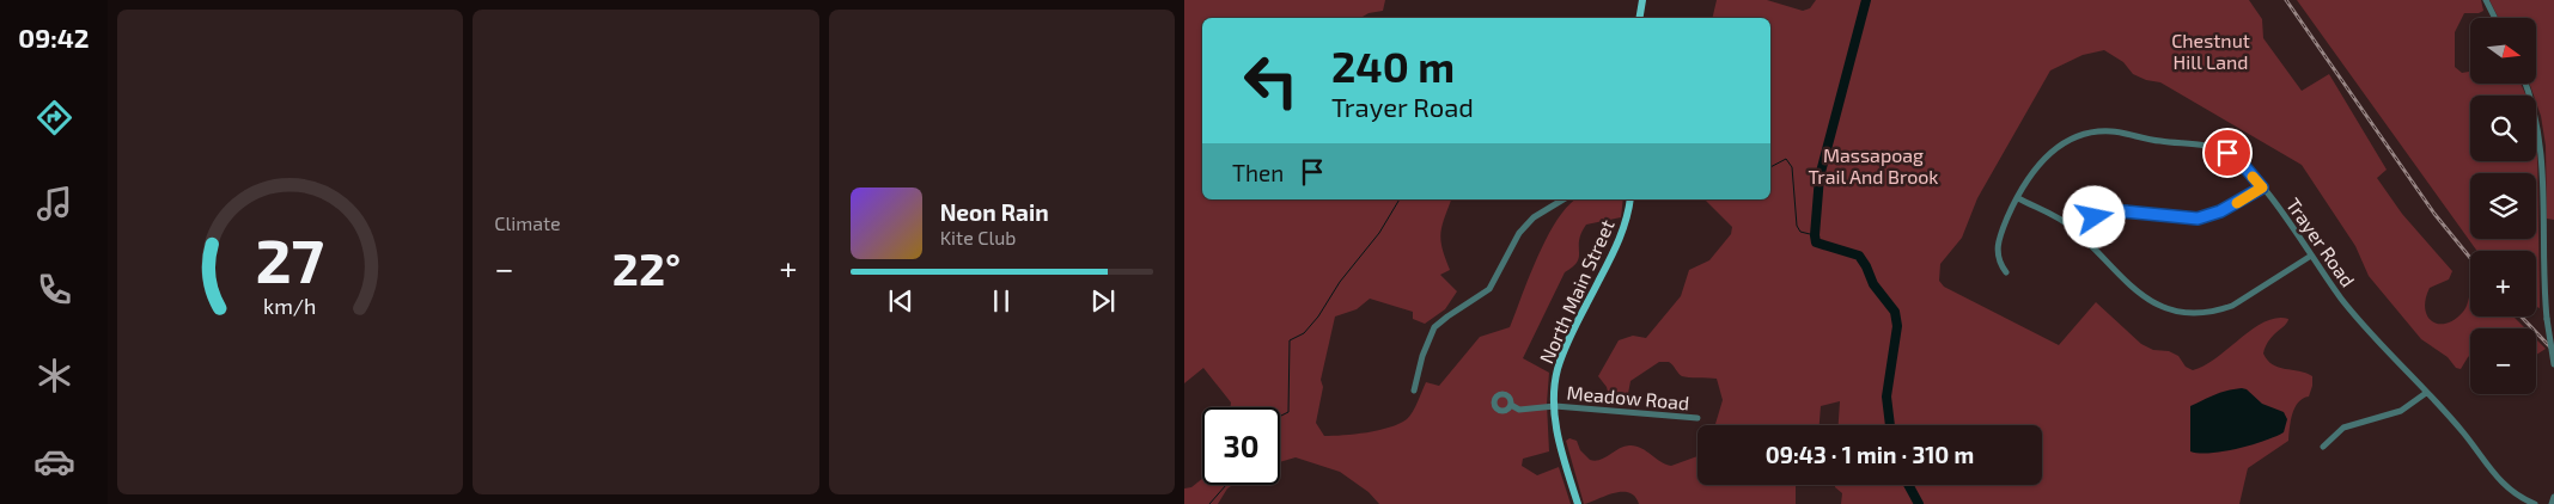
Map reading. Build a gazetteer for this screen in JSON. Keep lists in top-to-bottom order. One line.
{"streets":{"main road":["North Main Street"],"street":["Trayer Road","Meadow Road"]},"crossings":[["North Main Street","Meadow Road"]],"parks":["Chestnut Hill Land","Massapoag Trail And Brook"],"north":"right","page":{"tabs":"09:42","tile":"Climate","map_buttons":["+","−"],"turn":["240 m","Trayer Road"],"then":"Then","song":["Neon Rain","Kite Club"],"heat":["−","22°","+"],"limit":"30","trip":"09:43 · 1 min · 310 m","gauge":["27","km/h"]}}
